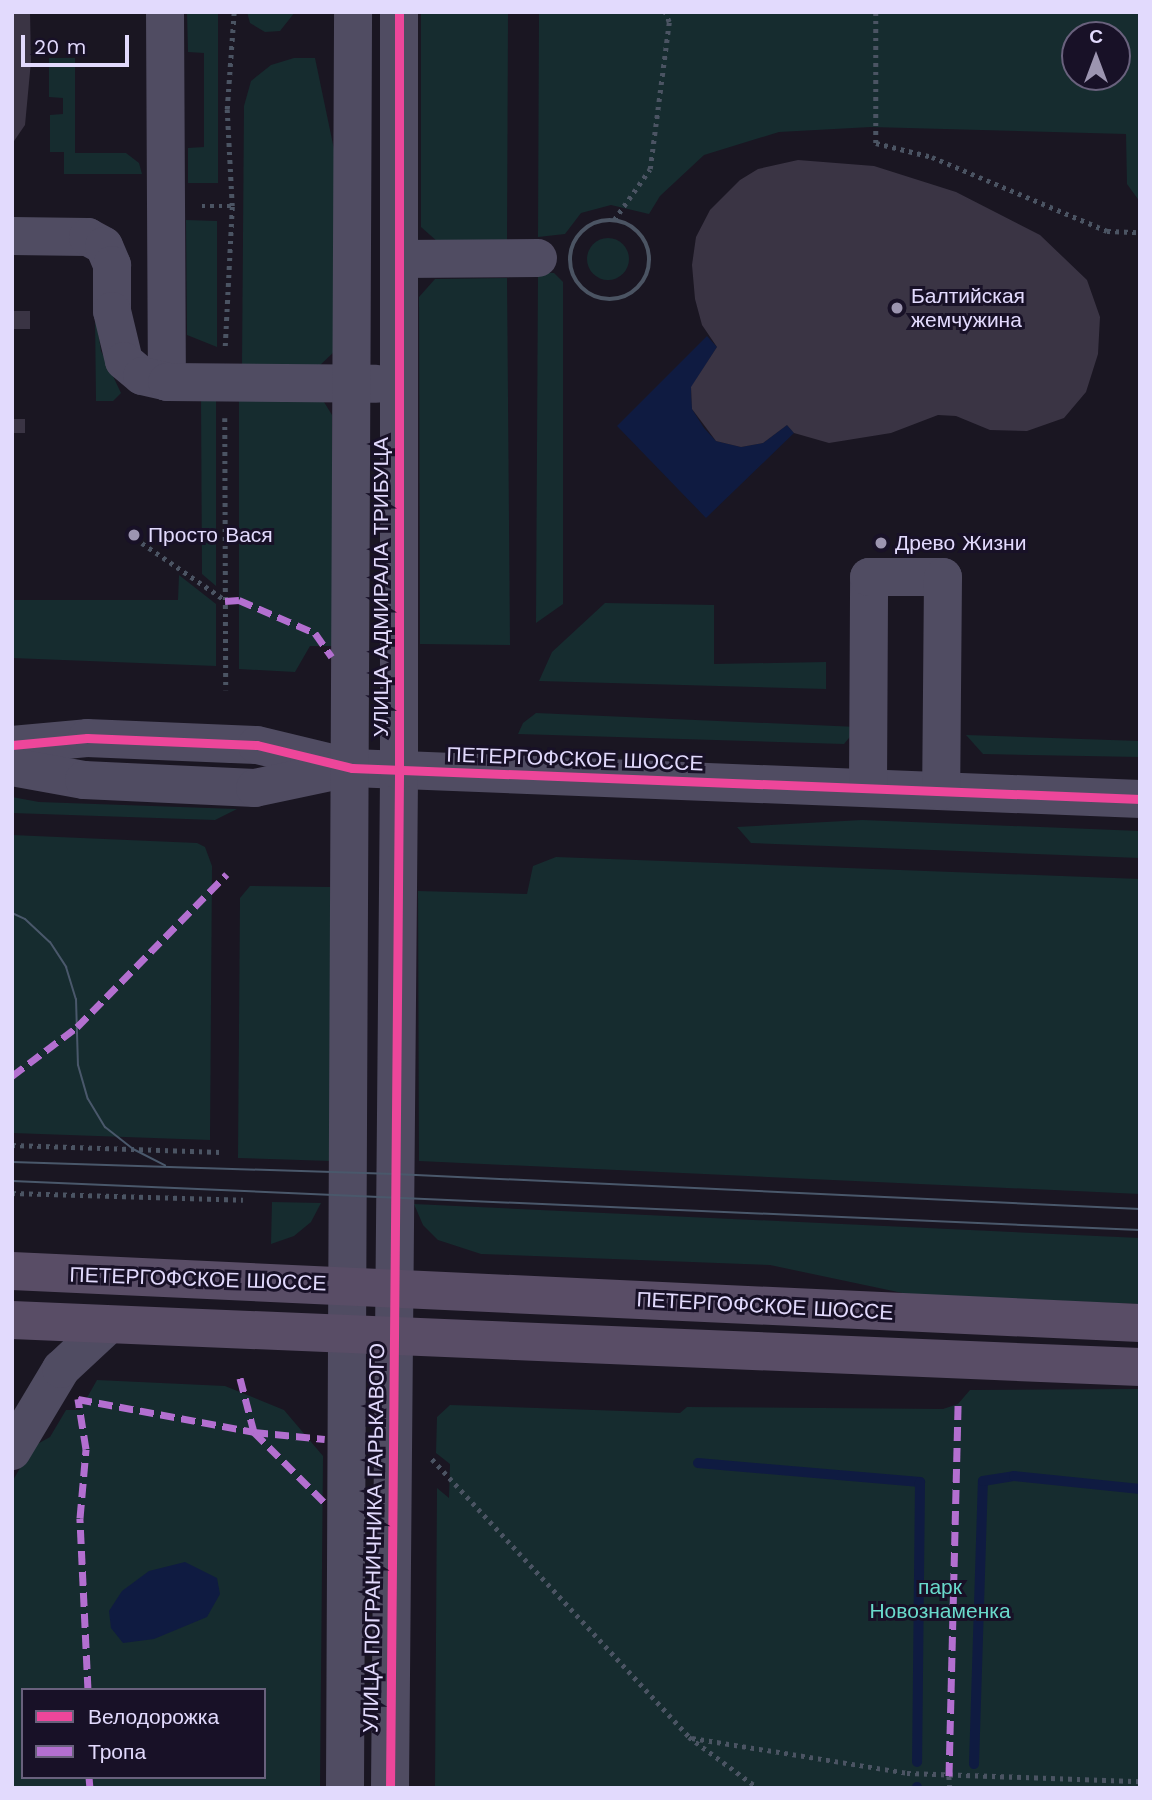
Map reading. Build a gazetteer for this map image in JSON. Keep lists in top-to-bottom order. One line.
{"streets":{"main road":["ПЕТЕРГОФСКОЕ ШОССЕ"],"street":["УЛИЦА АДМИРАЛА ТРИБУЦА","УЛИЦА ПОГРАНИЧНИКА ГАРЬКАВОГО"]},"crossings":[["УЛИЦА АДМИРАЛА ТРИБУЦА","ПЕТЕРГОФСКОЕ ШОССЕ"],["УЛИЦА АДМИРАЛА ТРИБУЦА","УЛИЦА ПОГРАНИЧНИКА ГАРЬКАВОГО"],["ПЕТЕРГОФСКОЕ ШОССЕ","УЛИЦА ПОГРАНИЧНИКА ГАРЬКАВОГО"]],"parks":["парк Новознаменка"],"places":["Балтийская жемчужина","Просто Вася","Древо Жизни"],"legend":["Велодорожка","Тропа"],"scale_bar":"20 m","north":"top"}
